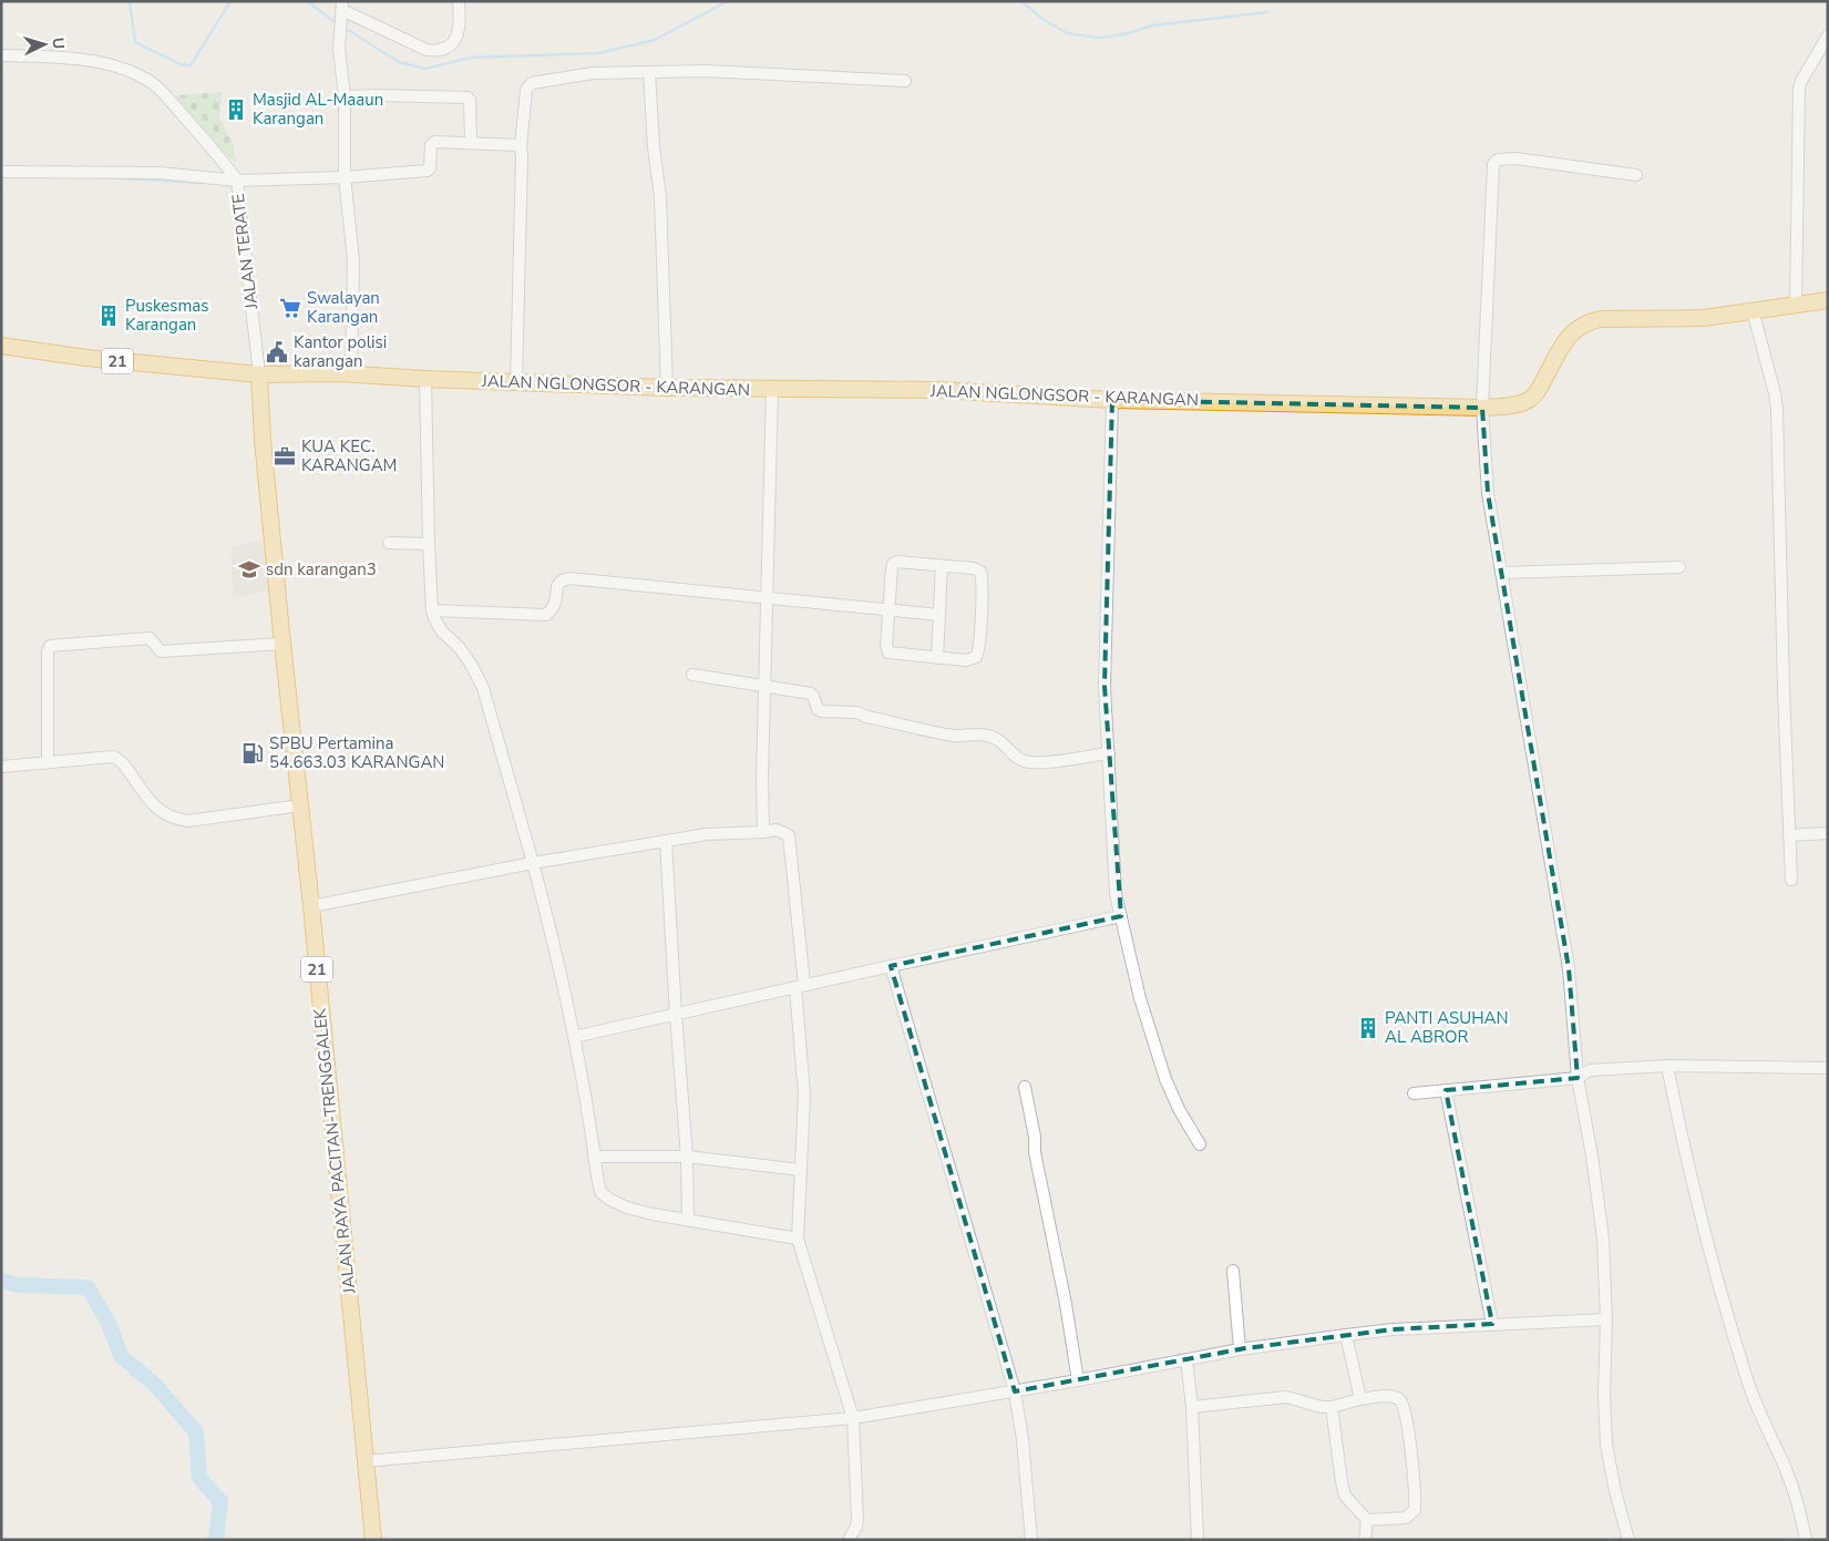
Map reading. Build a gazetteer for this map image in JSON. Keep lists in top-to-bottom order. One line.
{"streets":{"highway":["21","JALAN NGLONGSOR - KARANGAN","JALAN RAYA PACITAN-TRENGGALEK"],"street":["JALAN TERATE"]},"crossings":[["JALAN TERATE","21"],["JALAN TERATE","JALAN NGLONGSOR - KARANGAN"],["JALAN TERATE","JALAN RAYA PACITAN-TRENGGALEK"],["21","JALAN NGLONGSOR - KARANGAN"],["21","JALAN RAYA PACITAN-TRENGGALEK"],["JALAN NGLONGSOR - KARANGAN","JALAN RAYA PACITAN-TRENGGALEK"]],"places":{"building":["Masjid AL-Maaun Karangan","Puskesmas Karangan","PANTI ASUHAN AL ABROR"],"supermarket":["Swalayan Karangan"],"public building":["Kantor polisi karangan"],"office":["KUA KEC. KARANGAM"],"school or university":["sdn karangan3"],"fuel station":["SPBU Pertamina 54.663.03 KARANGAN"]},"north":"right"}
